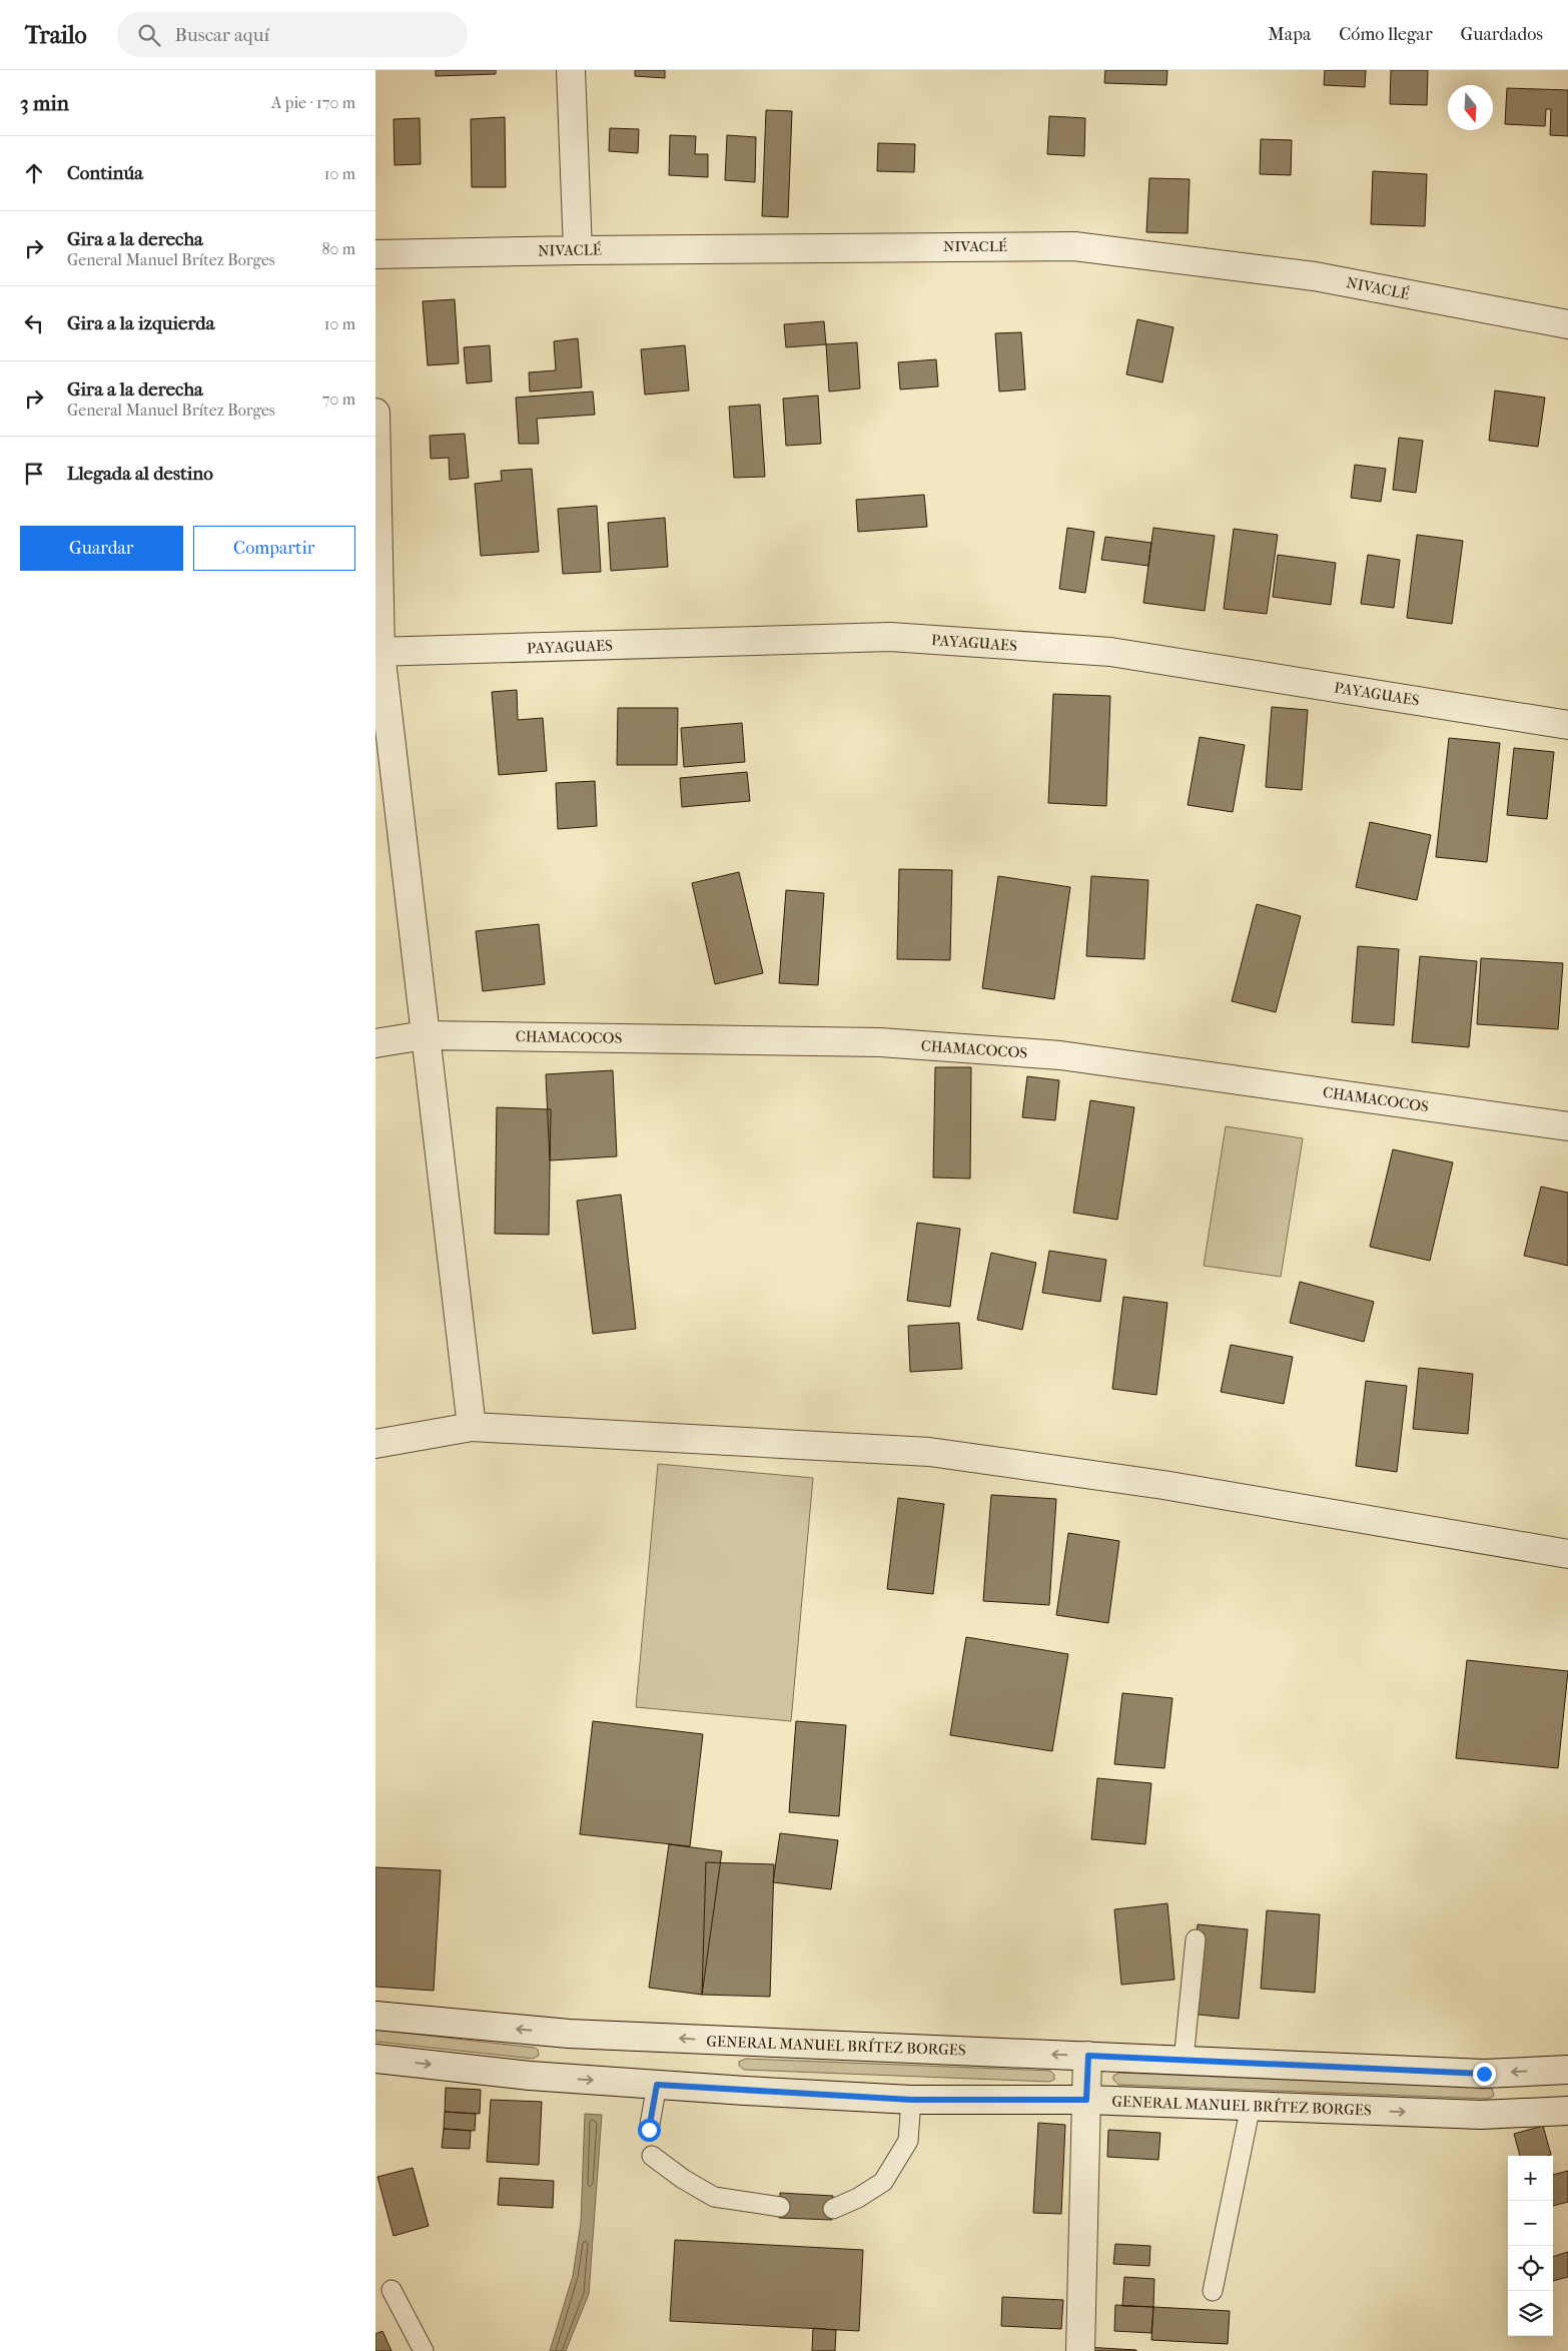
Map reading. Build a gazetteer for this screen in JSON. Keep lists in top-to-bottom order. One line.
{"streets":{"street":["NIVACLÉ","PAYAGUAES","CHAMACOCOS","GENERAL MANUEL BRÍTEZ BORGES"]},"north":"bottom","page":{"header":"Trailo","search":"Buscar aquí","nav":["Mapa","Cómo llegar","Guardados"],"heading":["3 min","A pie · 170 m"],"list":[["Continúa","10 m"],["Gira a la derecha","General Manuel Brítez Borges","80 m"],["Gira a la izquierda","10 m"],["Gira a la derecha","General Manuel Brítez Borges","70 m"],"Llegada al destino"],"buttons":["Guardar","Compartir"],"map_buttons":["+","−"]}}
